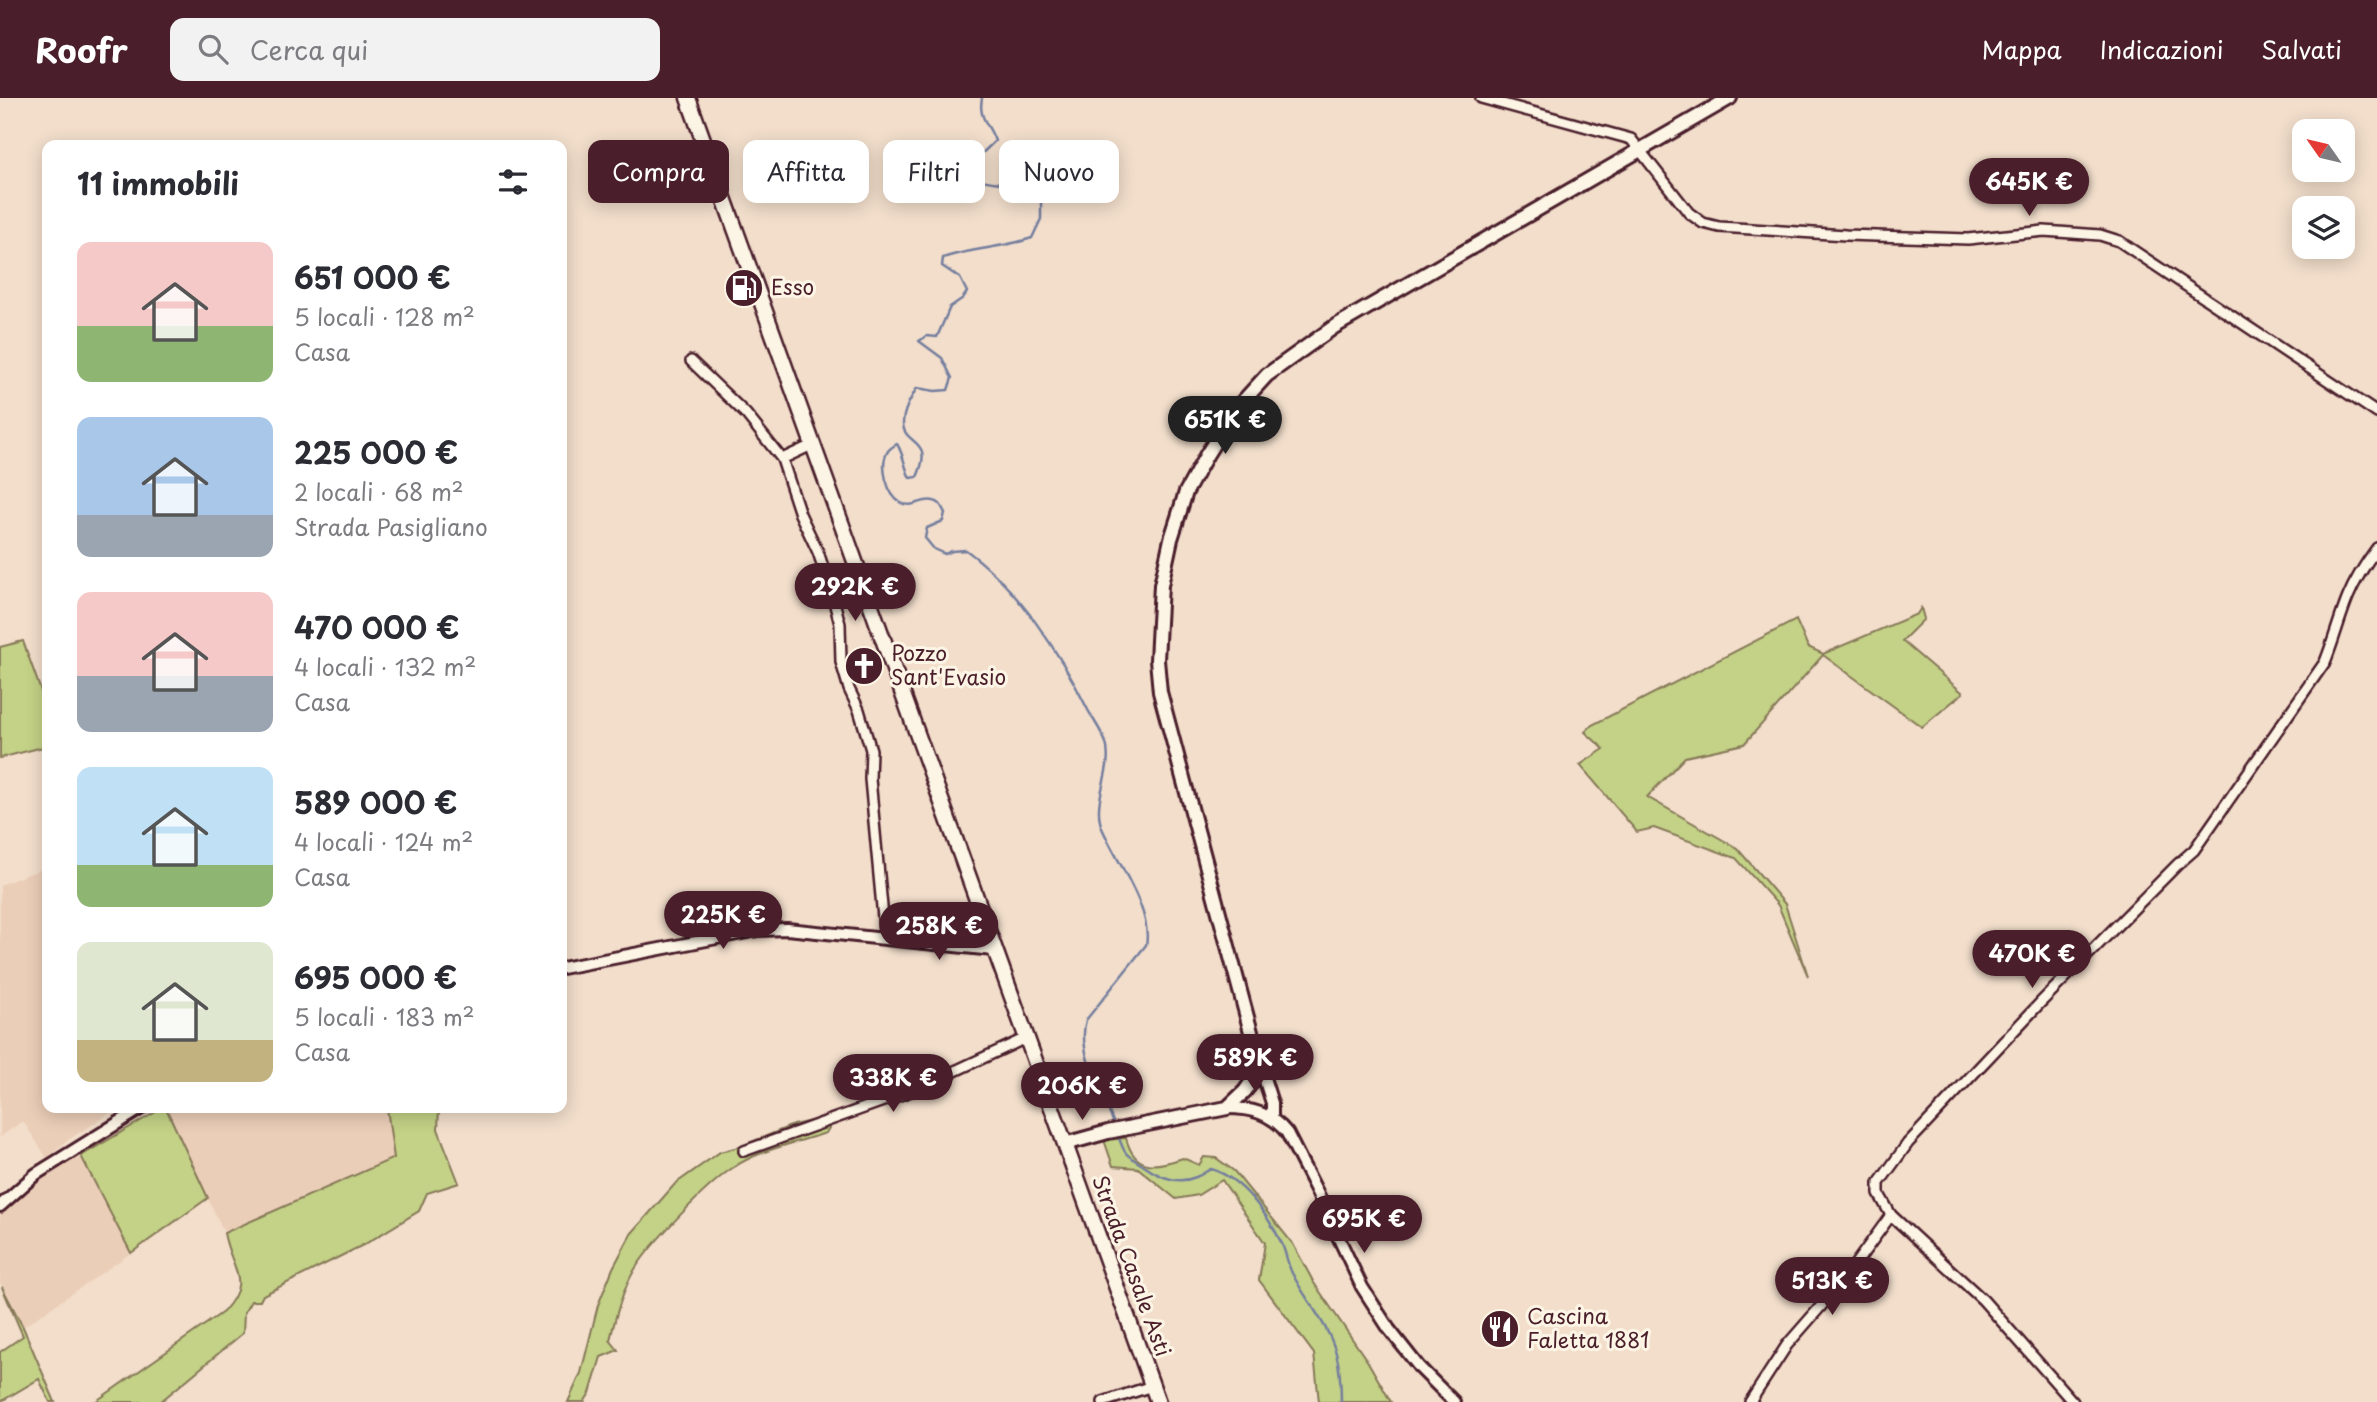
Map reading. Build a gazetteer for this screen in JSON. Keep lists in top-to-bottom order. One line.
{"streets":{"main road":["Strada Casale Asti"]},"places":{"fuel station":["Esso"],"church":["Pozzo Sant'Evasio"],"restaurant":["Cascina Faletta 1881"]},"north":"top left","page":{"header":"Roofr","search":"Cerca qui","nav":["Mappa","Indicazioni","Salvati"],"chip":["Compra","Affitta","Filtri","Nuovo"],"heading":"11 immobili","price":["645K €","651K €","292K €","225K €","258K €","470K €","589K €","338K €","206K €","695K €","513K €"],"list":[{"name":"651 000 €","note":"5 locali · 128 m² · Casa"},{"name":"225 000 €","note":"2 locali · 68 m² · Strada Pasigliano"},{"name":"470 000 €","note":"4 locali · 132 m² · Casa"},{"name":"589 000 €","note":"4 locali · 124 m² · Casa"},{"name":"695 000 €","note":"5 locali · 183 m² · Casa"}]}}
